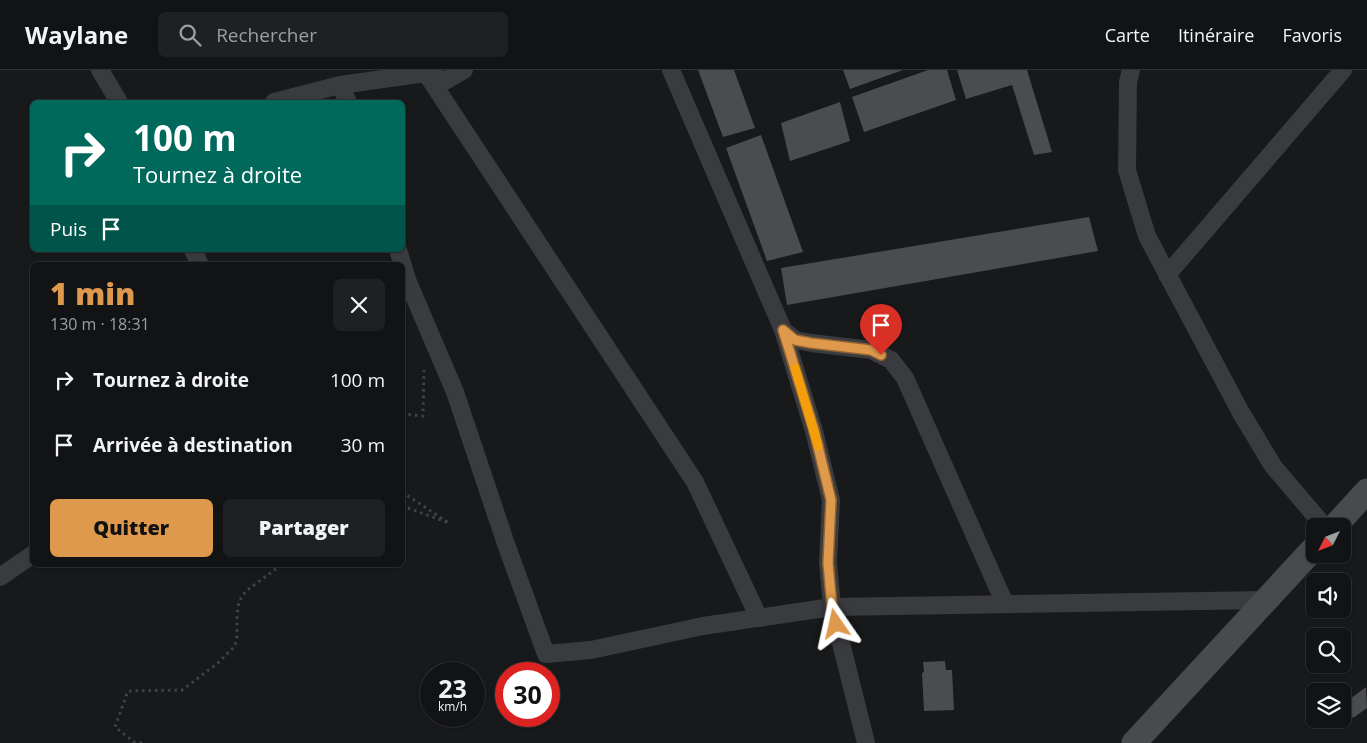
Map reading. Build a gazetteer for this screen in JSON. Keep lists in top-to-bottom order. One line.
{"north":"bottom left","page":{"header":"Waylane","search":"Rechercher","nav":["Carte","Itinéraire","Favoris"],"turn":["100 m","Tournez à droite"],"then":"Puis","heading":["1 min","130 m · 18:31"],"list":[{"name":"Tournez à droite","value":"100 m"},{"name":"Arrivée à destination","value":"30 m"}],"buttons":["Quitter","Partager"],"speed":"23 km/h","limit":"30"}}
